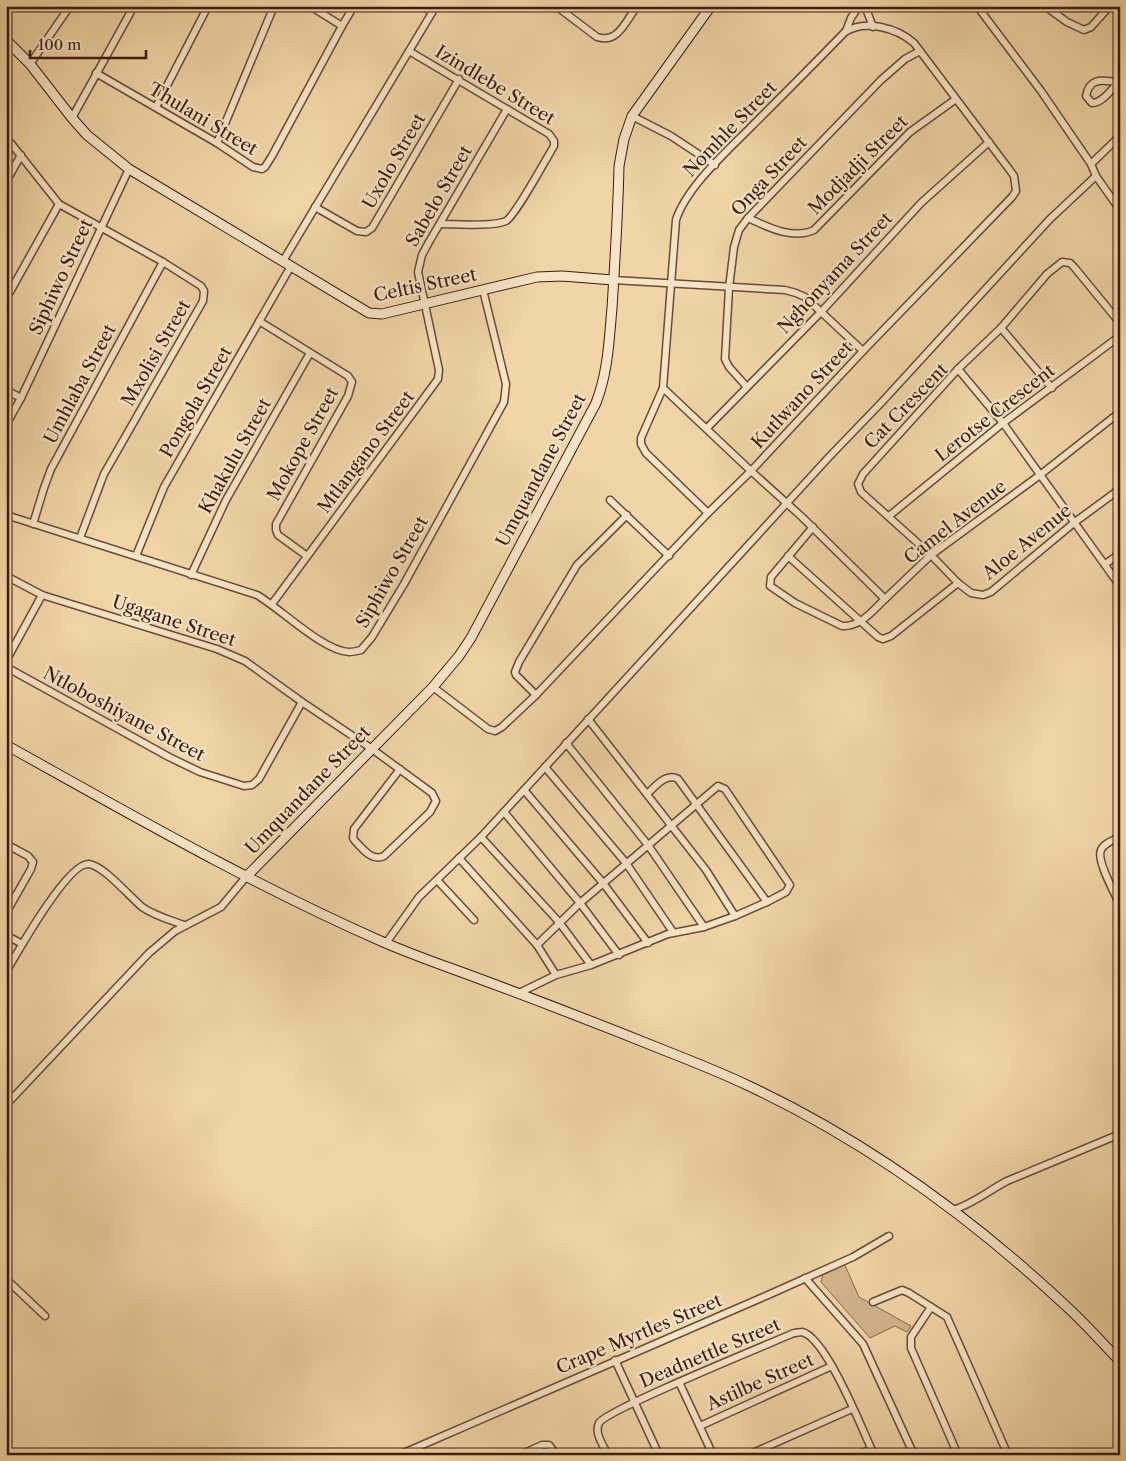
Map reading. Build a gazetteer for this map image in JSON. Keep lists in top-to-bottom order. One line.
{"streets":{"street":["Izindlebe Street","Thulani Street","Nomhle Street","Uxolo Street","Modjadji Street","Onga Street","Sabelo Street","Nghonyama Street","Siphiwo Street","Celtis Street","Mxolisi Street","Umhlaba Street","Kutlwano Street","Pongola Street","Cat Crescent","Lerotse Crescent","Mokope Street","Mtlangano Street","Khakulu Street","Umquandane Street","Camel Avenue","Aloe Avenue","Ugagane Street","Ntloboshiyane Street","Crape Myrtles Street","Deadnettle Street","Astilbe Street"]},"crossings":[["Izindlebe Street","Uxolo Street"],["Izindlebe Street","Sabelo Street"],["Izindlebe Street","Pongola Street"],["Nomhle Street","Celtis Street"],["Nomhle Street","Kutlwano Street"],["Uxolo Street","Pongola Street"],["Modjadji Street","Onga Street"],["Modjadji Street","Kutlwano Street"],["Onga Street","Nghonyama Street"],["Onga Street","Celtis Street"],["Onga Street","Kutlwano Street"],["Sabelo Street","Celtis Street"],["Sabelo Street","Mtlangano Street"],["Nghonyama Street","Celtis Street"],["Nghonyama Street","Kutlwano Street"],["Siphiwo Street","Celtis Street"],["Siphiwo Street","Mxolisi Street"],["Siphiwo Street","Umhlaba Street"],["Siphiwo Street","Pongola Street"],["Siphiwo Street","Mtlangano Street"],["Siphiwo Street","Khakulu Street"],["Celtis Street","Kutlwano Street"],["Celtis Street","Pongola Street"],["Celtis Street","Mtlangano Street"],["Celtis Street","Umquandane Street"],["Mxolisi Street","Umhlaba Street"],["Kutlwano Street","Umquandane Street"],["Pongola Street","Mokope Street"],["Cat Crescent","Lerotse Crescent"],["Cat Crescent","Camel Avenue"],["Cat Crescent","Aloe Avenue"],["Mokope Street","Mtlangano Street"],["Mokope Street","Khakulu Street"],["Umquandane Street","Ugagane Street"],["Camel Avenue","Aloe Avenue"],["Ugagane Street","Ntloboshiyane Street"],["Deadnettle Street","Astilbe Street"]],"scale_bar":"100 m"}
